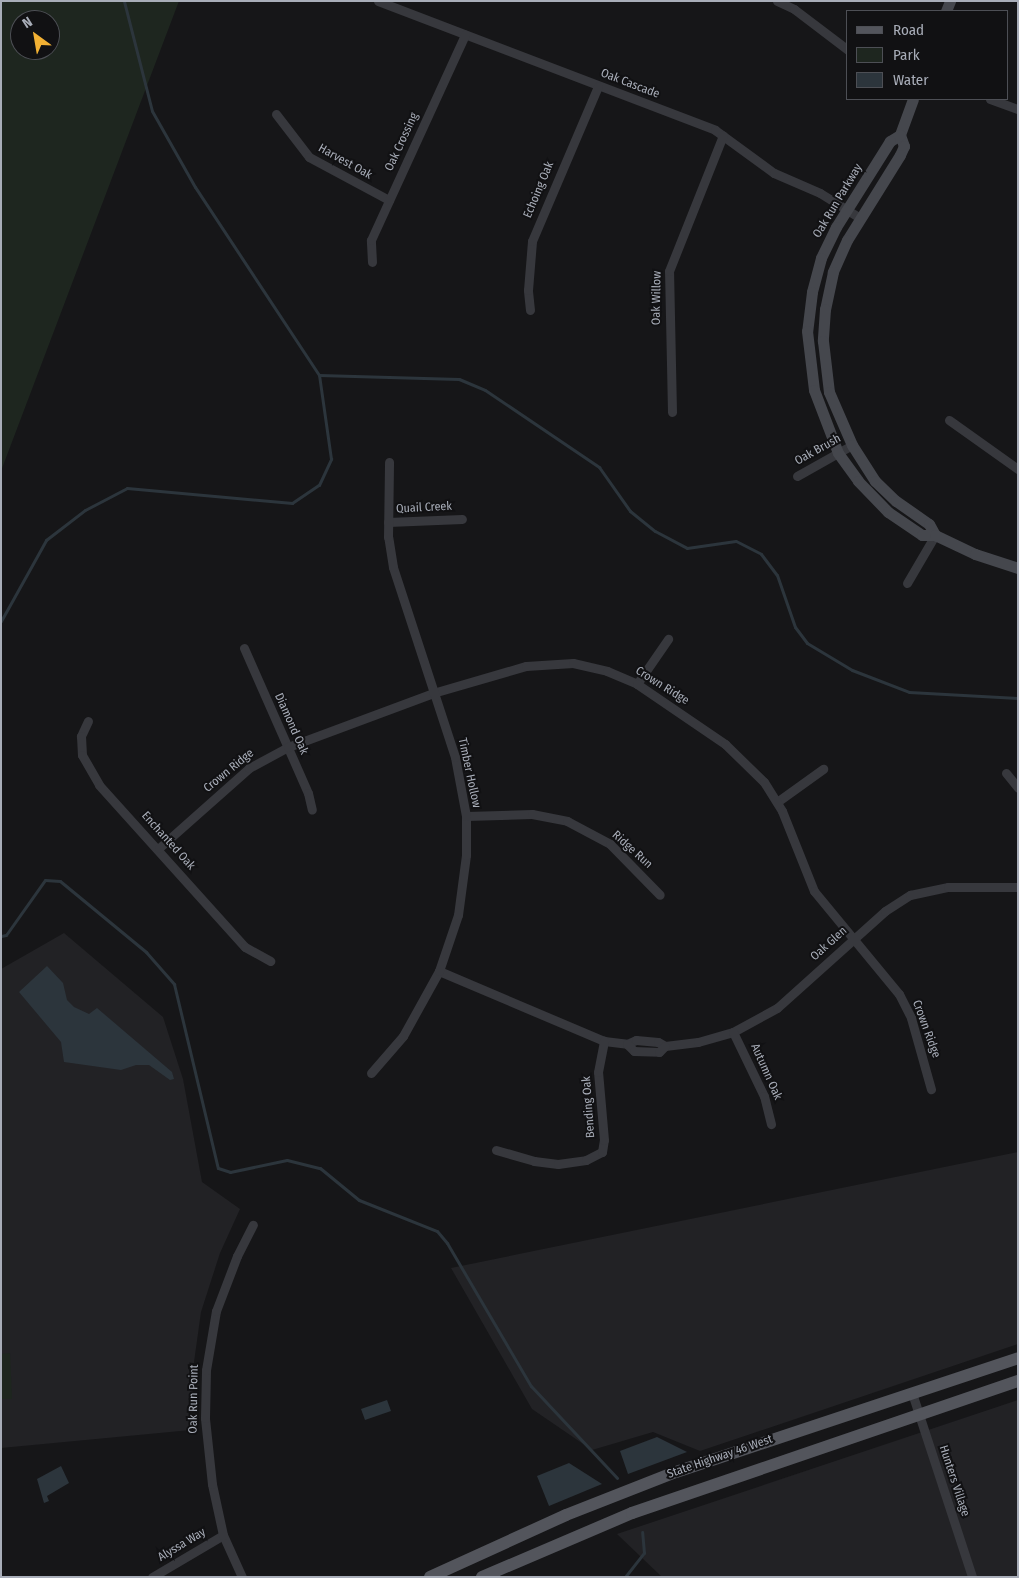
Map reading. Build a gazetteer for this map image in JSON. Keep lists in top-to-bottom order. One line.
{"streets":{"main road":["State Highway 46 West"],"street":["Oak Cascade","Oak Crossing","Harvest Oak","Echoing Oak","Oak Run Parkway","Oak Willow","Oak Brush","Quail Creek","Crown Ridge","Diamond Oak","Timber Hollow","Enchanted Oak","Ridge Run","Oak Glen","Autumn Oak","Bending Oak","Oak Run Point","Hunters Village","Alyssa Way"]},"crossings":[["Oak Cascade","Oak Crossing"],["Oak Cascade","Echoing Oak"],["Oak Cascade","Oak Run Parkway"],["Oak Cascade","Oak Willow"],["Oak Crossing","Harvest Oak"],["Oak Run Parkway","Oak Brush"],["Quail Creek","Timber Hollow"],["Crown Ridge","Diamond Oak"],["Crown Ridge","Timber Hollow"],["Crown Ridge","Enchanted Oak"],["Crown Ridge","Oak Glen"],["Timber Hollow","Ridge Run"],["Timber Hollow","Oak Glen"],["Oak Glen","Autumn Oak"],["Oak Glen","Bending Oak"],["Oak Run Point","Alyssa Way"],["State Highway 46 West","Hunters Village"]],"legend":["Road","Park","Water"],"north":"top left"}
